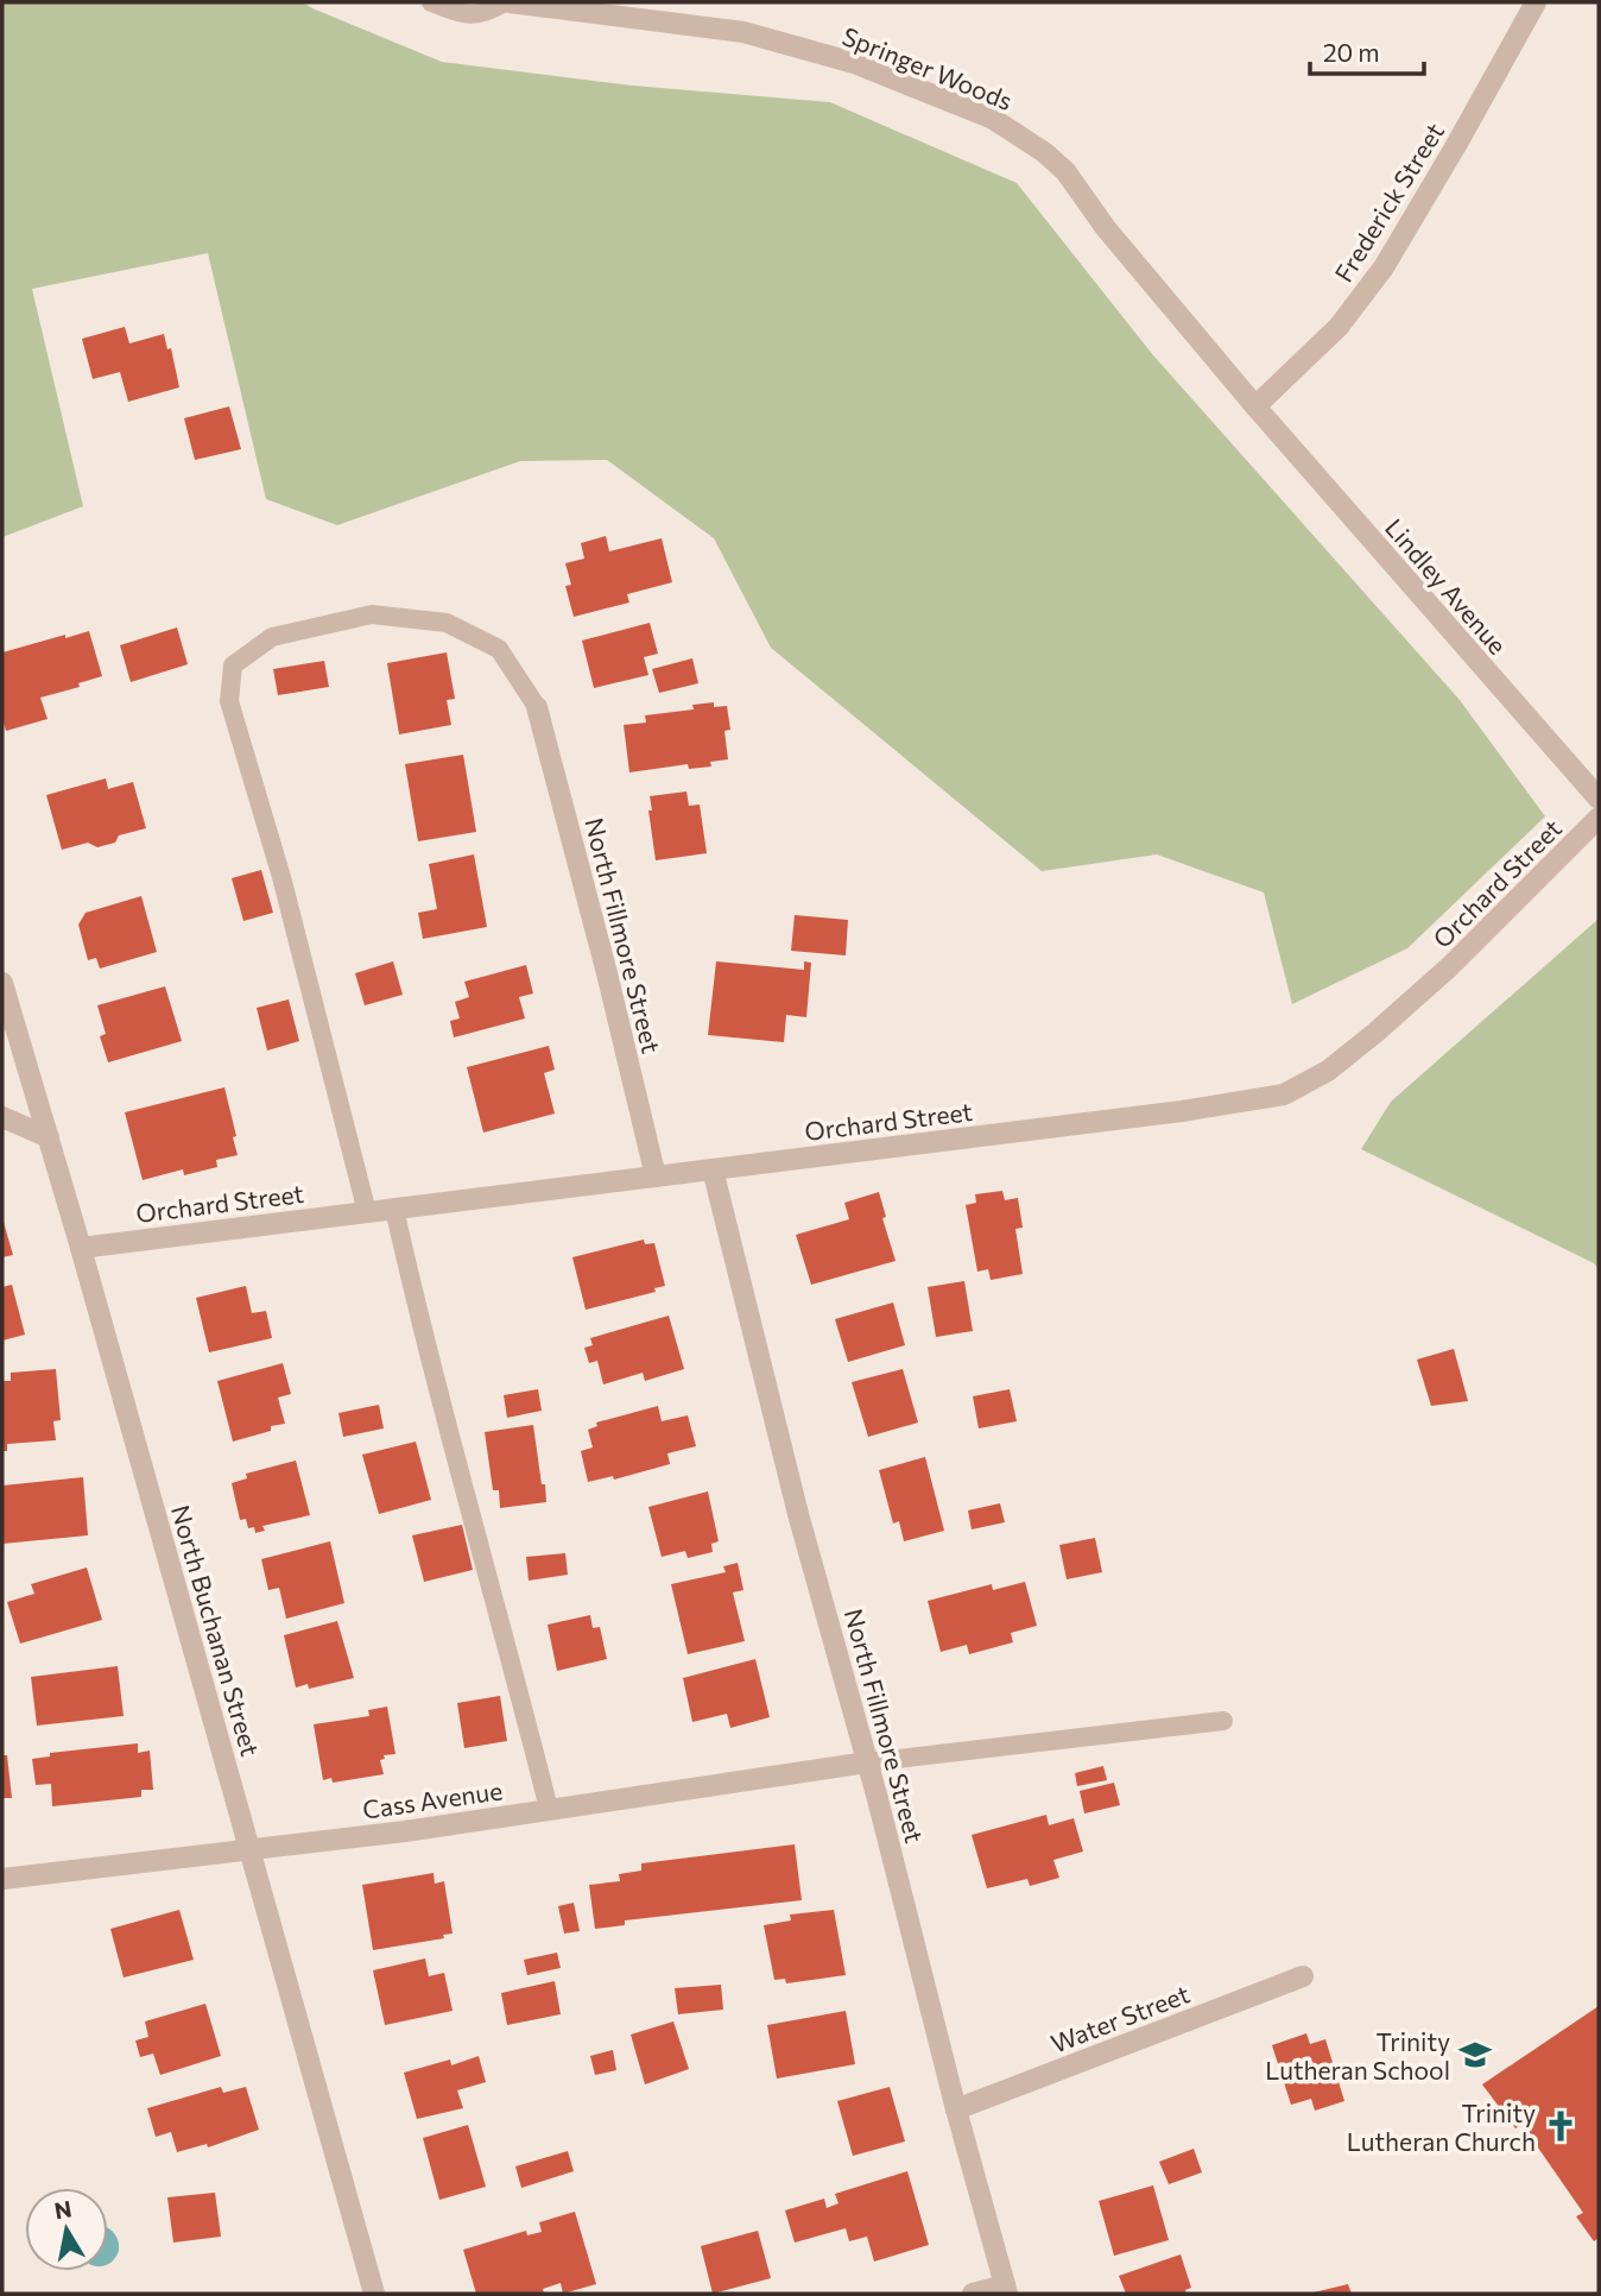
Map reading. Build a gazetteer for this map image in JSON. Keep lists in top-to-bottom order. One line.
{"streets":{"street":["Springer Woods","Frederick Street","Lindley Avenue","Orchard Street","North Fillmore Street","North Buchanan Street","Cass Avenue","Water Street"]},"crossings":[["Springer Woods","Frederick Street"],["Springer Woods","Lindley Avenue"],["Frederick Street","Lindley Avenue"],["Orchard Street","North Fillmore Street"],["Orchard Street","North Buchanan Street"],["North Fillmore Street","Cass Avenue"],["North Fillmore Street","Water Street"],["North Buchanan Street","Cass Avenue"]],"places":{"school or university":["Trinity Lutheran School"],"church":["Trinity Lutheran Church"]},"scale_bar":"20 m","north":"top"}
